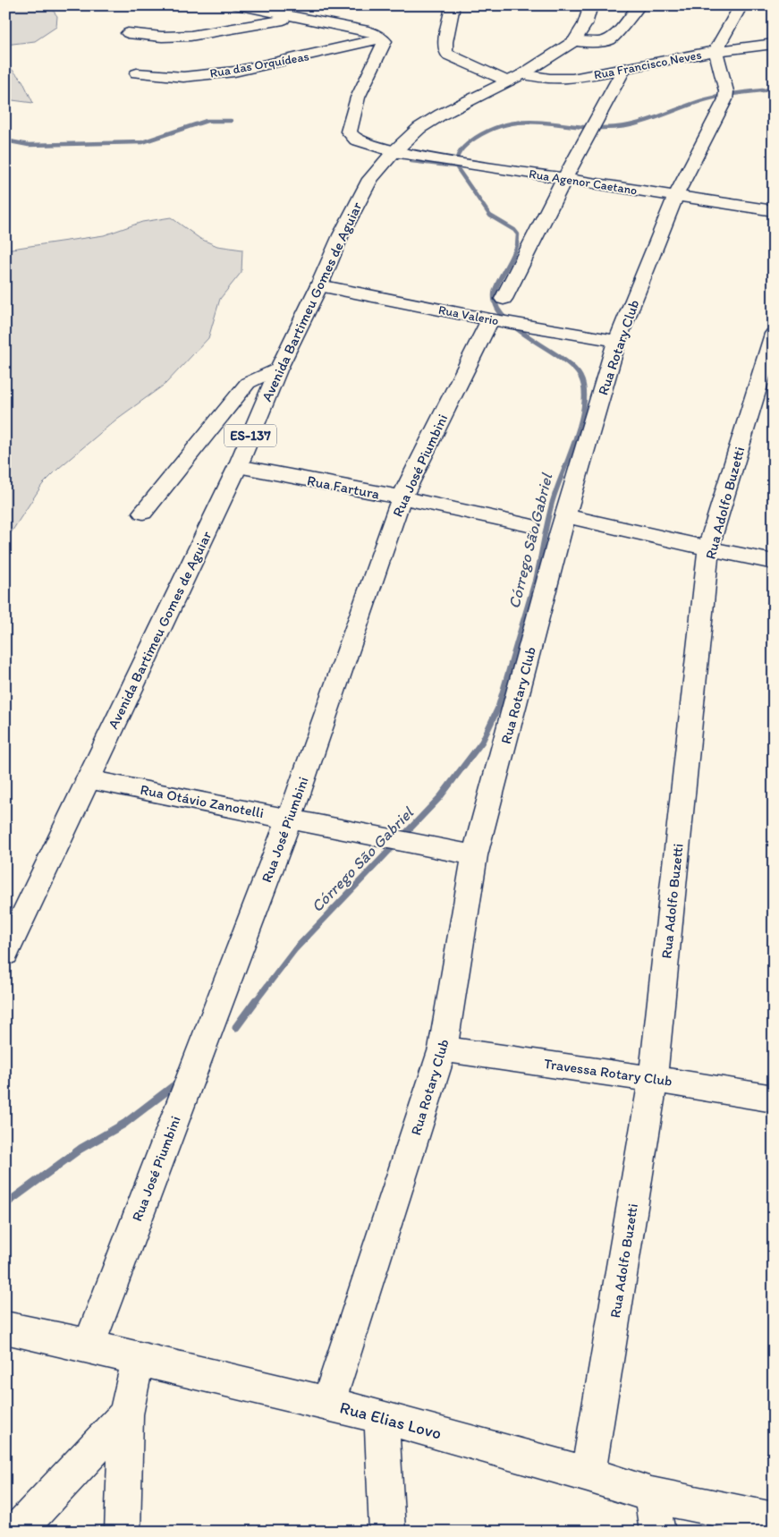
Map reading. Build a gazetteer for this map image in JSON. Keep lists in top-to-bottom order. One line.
{"streets":{"street":["Rua das Orquídeas","Rua Francisco Neves","Rua Agenor Caetano","Avenida Bartimeu Gomes de Aguiar","Rua Valerio","Rua Rotary Club","ES-137","Rua José Piumbini","Rua Fartura","Rua Adolfo Buzetti","Rua Otávio Zanotelli","Travessa Rotary Club","Rua Elias Lovo"]},"crossings":[["Rua das Orquídeas","Rua Agenor Caetano"],["Rua Francisco Neves","Avenida Bartimeu Gomes de Aguiar"],["Rua Francisco Neves","Rua Rotary Club"],["Rua Agenor Caetano","Avenida Bartimeu Gomes de Aguiar"],["Rua Agenor Caetano","Rua Rotary Club"],["Avenida Bartimeu Gomes de Aguiar","Rua Valerio"],["Avenida Bartimeu Gomes de Aguiar","Rua Fartura"],["Avenida Bartimeu Gomes de Aguiar","Rua Otávio Zanotelli"],["Rua Valerio","Rua Rotary Club"],["Rua Valerio","Rua José Piumbini"],["Rua Rotary Club","Rua Otávio Zanotelli"],["Rua Rotary Club","Travessa Rotary Club"],["Rua Rotary Club","Rua Elias Lovo"],["Rua José Piumbini","Rua Fartura"],["Rua José Piumbini","Rua Otávio Zanotelli"],["Rua José Piumbini","Rua Elias Lovo"],["Rua Adolfo Buzetti","Travessa Rotary Club"],["Rua Adolfo Buzetti","Rua Elias Lovo"]],"water":["Córrego São Gabriel"]}
